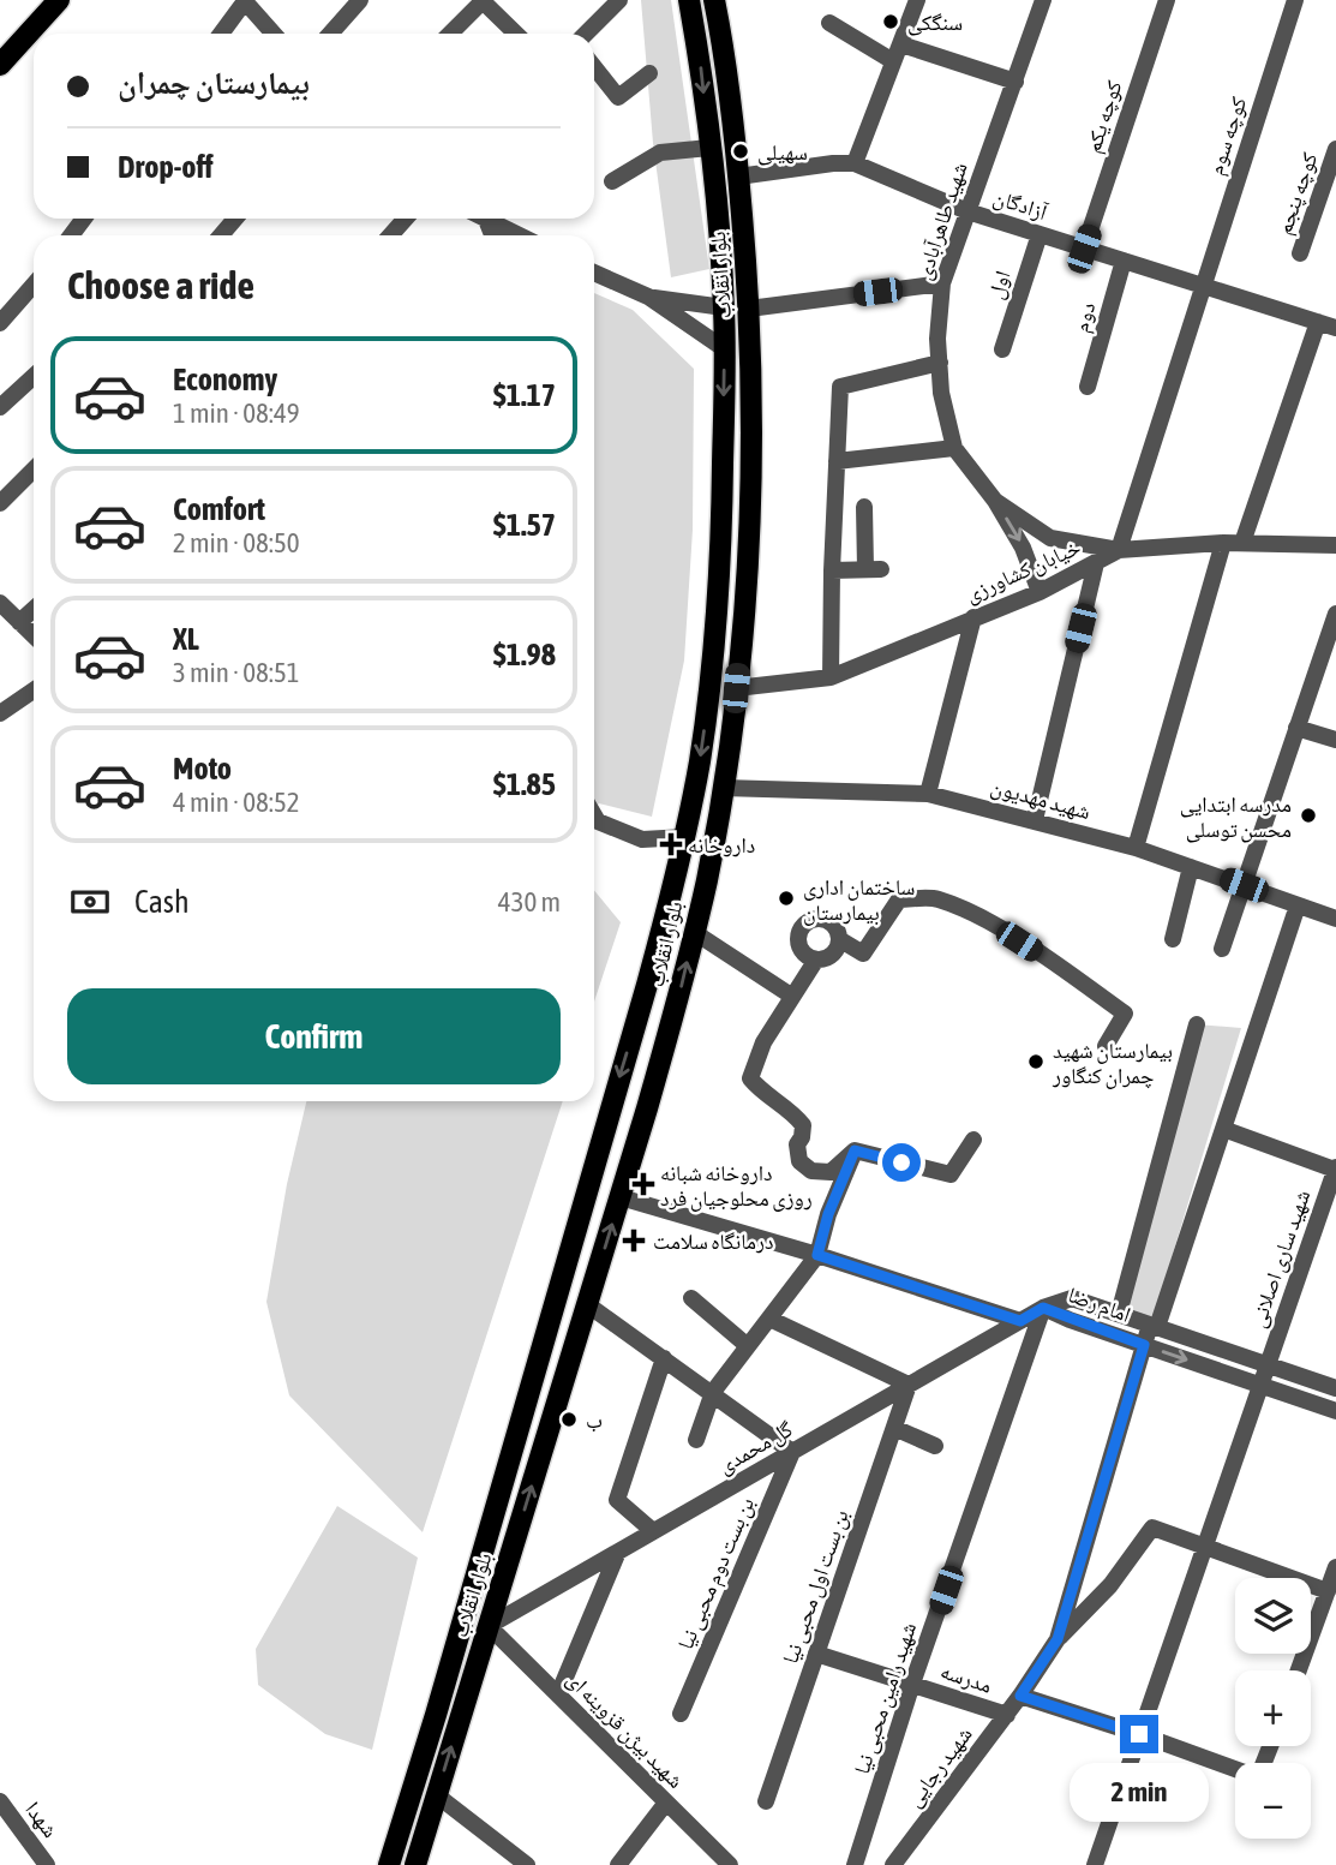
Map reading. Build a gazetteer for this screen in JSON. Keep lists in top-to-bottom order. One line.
{"streets":{"main road":["بلوار انقلاب"],"street":["کوچه یکم","کوچه سوم","کوچه پنجم","آزادگان","شهید طاهرآبادی","اول","دوم","خیابان کشاورزی","شهید مهدیون","شهید ساری اصلانی","امام رضا","گل محمدی","بن بست دوم محبی نیا","بن بست اول محبی نیا","مدرسه","شهید رامین محبی نیا","شهید بیژن قزوینه ای","شهید رجایی","شهدا"]},"crossings":[["کوچه یکم","آزادگان"],["کوچه سوم","آزادگان"],["کوچه سوم","خیابان کشاورزی"],["آزادگان","شهید طاهرآبادی"],["آزادگان","بلوار انقلاب"],["آزادگان","اول"],["آزادگان","دوم"],["بلوار انقلاب","خیابان کشاورزی"],["بلوار انقلاب","شهید مهدیون"],["بلوار انقلاب","گل محمدی"],["بلوار انقلاب","شهید بیژن قزوینه ای"],["شهید ساری اصلانی","امام رضا"],["امام رضا","گل محمدی"],["امام رضا","شهید رامین محبی نیا"],["گل محمدی","بن بست دوم محبی نیا"],["گل محمدی","بن بست اول محبی نیا"],["گل محمدی","شهید رامین محبی نیا"],["گل محمدی","شهید بیژن قزوینه ای"],["بن بست اول محبی نیا","مدرسه"],["مدرسه","شهید رامین محبی نیا"],["مدرسه","شهید رجایی"]],"places":{"other":["سنگکی","سهیلی","مدرسه ابتدایی محسن توسلی","ساختمان اداری بیمارستان","بیمارستان شهید چمران کنگاور","ب"],"health":["داروخانه","داروخانه شبانه روزی محلوجیان فرد","درمانگاه سلامت"]},"page":{"banner":["بیمارستان چمران","Drop-off"],"heading":"Choose a ride","list":[{"name":"Economy","note":"1 min · 08:49","value":"$1.17"},{"name":"Comfort","note":"2 min · 08:50","value":"$1.57"},{"name":"XL","note":"3 min · 08:51","value":"$1.98"},{"name":"Moto","note":"4 min · 08:52","value":"$1.85"}],"pay":["Cash","430 m"],"buttons":"Confirm","map_buttons":["+","−"],"bubble":"2 min"}}
